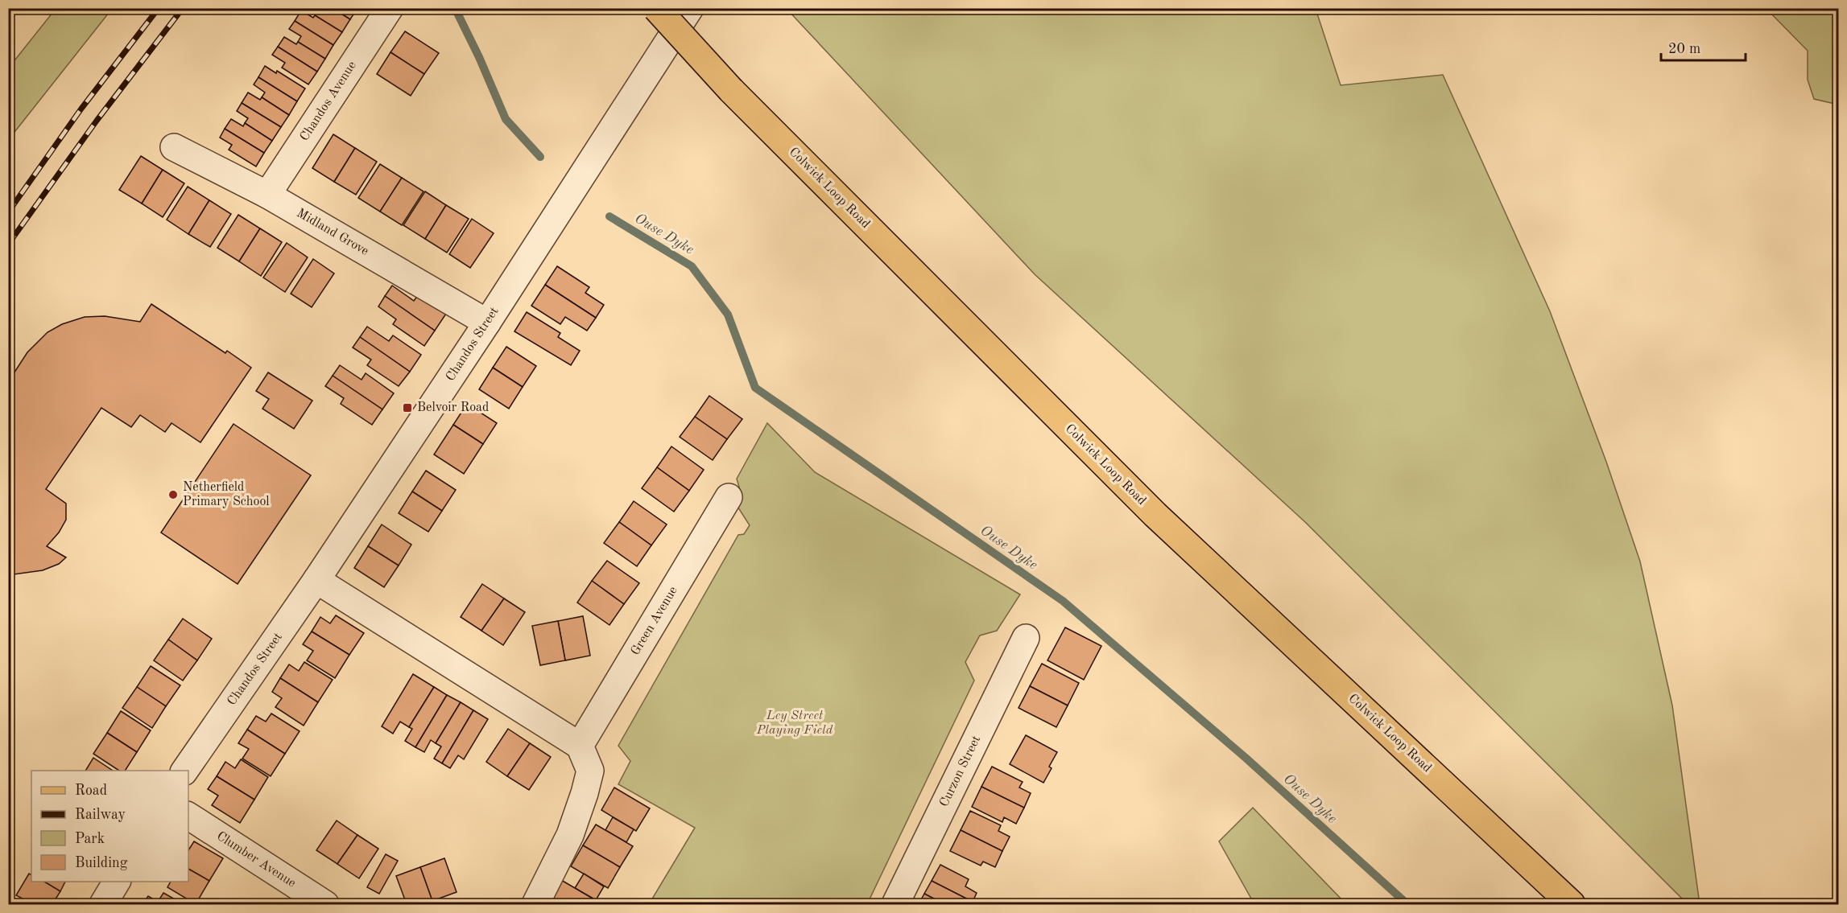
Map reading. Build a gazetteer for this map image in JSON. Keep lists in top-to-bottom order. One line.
{"streets":{"main road":["Colwick Loop Road"],"street":["Chandos Avenue","Midland Grove","Chandos Street","Green Avenue","Curzon Street","Clumber Avenue"]},"crossings":[["Chandos Avenue","Midland Grove"],["Midland Grove","Chandos Street"]],"water":["Ouse Dyke"],"parks":["Ley Street Playing Field"],"places":{"transit":["Belvoir Road"],"other":["Netherfield Primary School"]},"legend":["Road","Railway","Park","Building"],"scale_bar":"20 m"}
